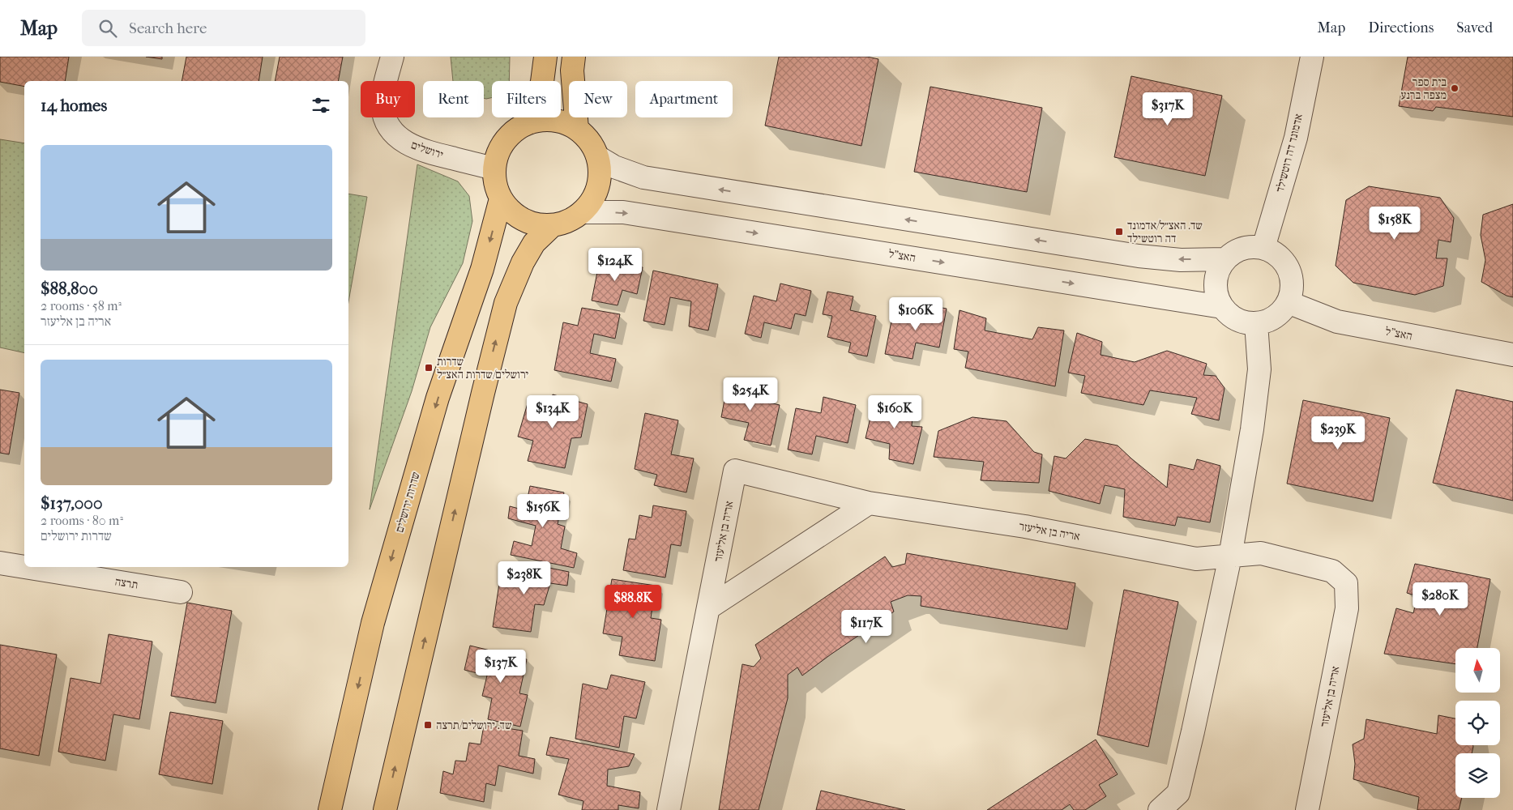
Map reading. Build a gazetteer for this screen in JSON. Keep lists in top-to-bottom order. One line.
{"streets":{"main road":["שדרות ירושלים"],"street":["ירושלים","אדמונד דה רוטשילד","האצ\"ל","אריה בן אליעזר","תרצה"]},"crossings":[["ירושלים","האצ\"ל"],["ירושלים","שדרות ירושלים"],["אדמונד דה רוטשילד","האצ\"ל"],["האצ\"ל","שדרות ירושלים"]],"places":{"other":["בית ספר מצפה ברנע"],"transit":["שד. האצ״ל/אדמונד דה רוטשילד","שדרות ירושלים/שדרות האצ״ל","שד. ירושלים/תרצה"]},"north":"top","page":{"header":"Map","search":"Search here","nav":["Map","Directions","Saved"],"chip":["Buy","Rent","Filters","New","Apartment"],"heading":"14 homes","price":["$317K","$158K","$124K","$106K","$254K","$134K","$160K","$239K","$156K","$238K","$280K","$88.8K","$117K","$137K"],"list":[{"name":"$88,800","note":"2 rooms · 58 m² · אריה בן אליעזר"},{"name":"$137,000","note":"2 rooms · 80 m² · שדרות ירושלים"}]}}
